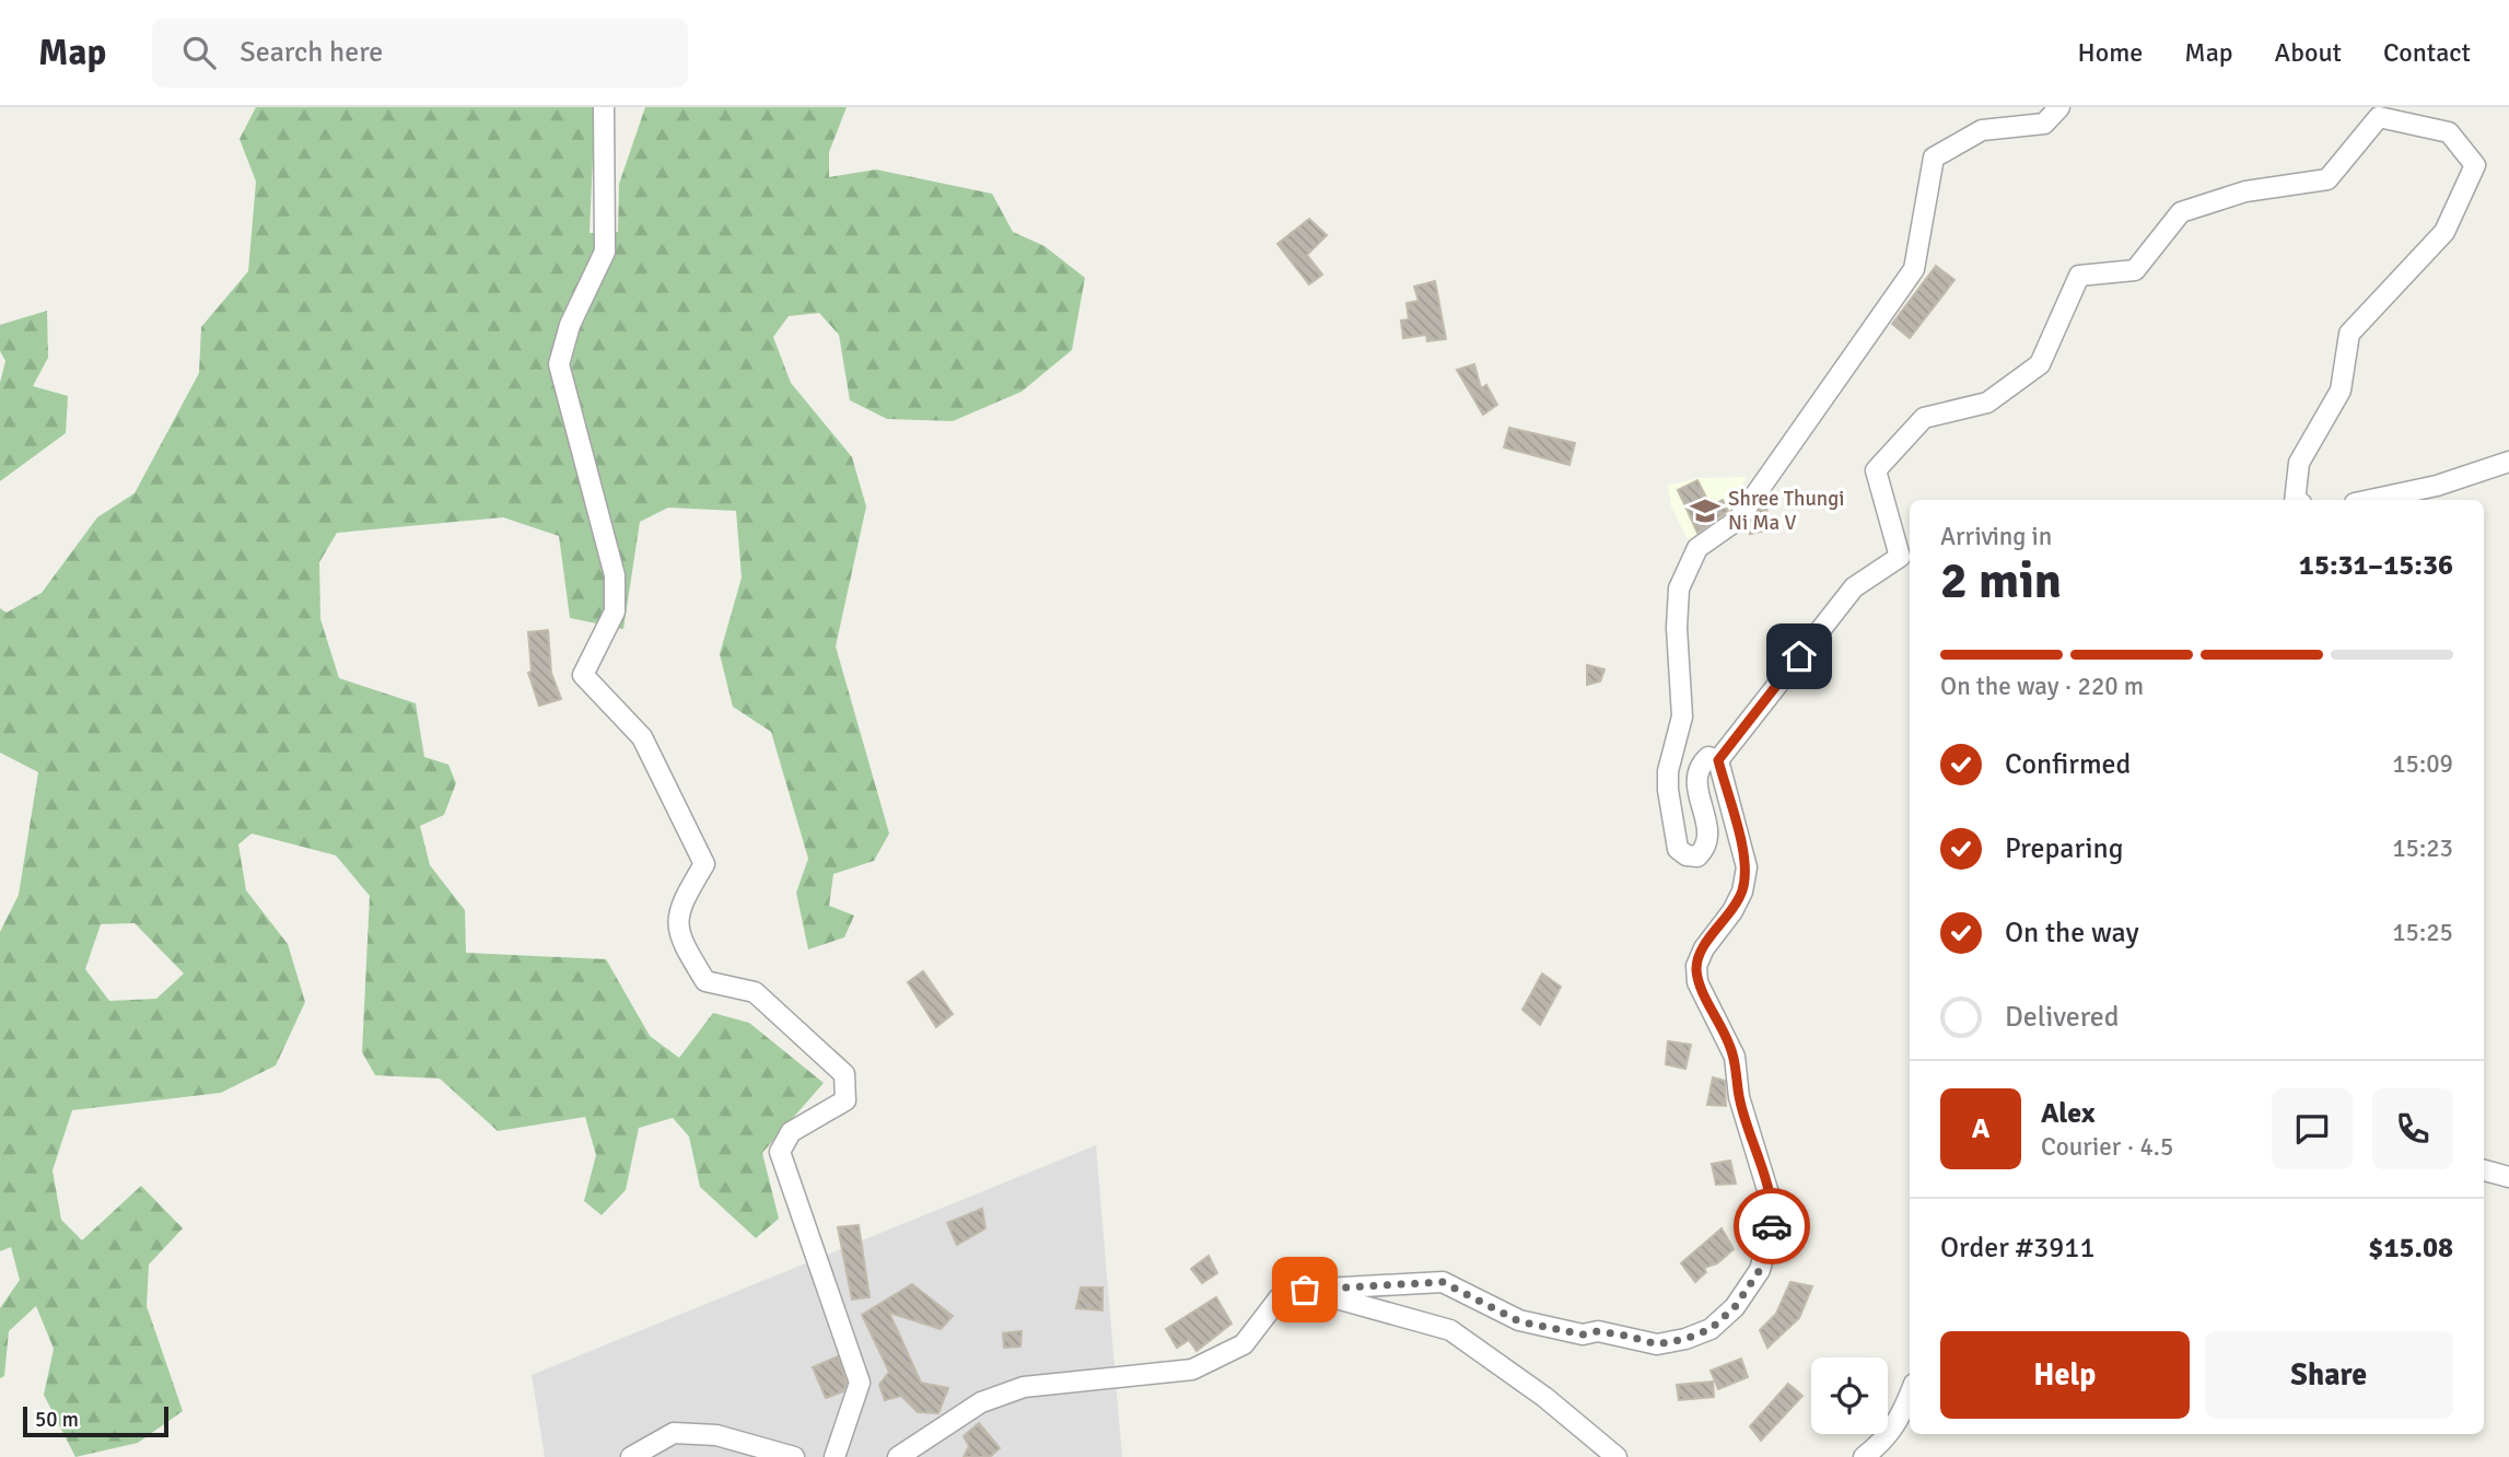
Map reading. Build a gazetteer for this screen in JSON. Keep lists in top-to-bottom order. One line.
{"places":{"school or university":["Shree Thungi Ni Ma V"]},"scale_bar":"50 m","page":{"header":"Map","search":"Search here","nav":["Home","Map","About","Contact"],"heading":["2 min","Arriving in","15:31–15:36"],"panel":["Alex","Courier · 4.5","Order #3911","$15.08"],"bar":"On the way · 220 m","list":[["Confirmed","15:09"],["Preparing","15:23"],["On the way","15:25"],"Delivered"],"round":"A","buttons":["Help","Share"],"scale":"50 m"}}
